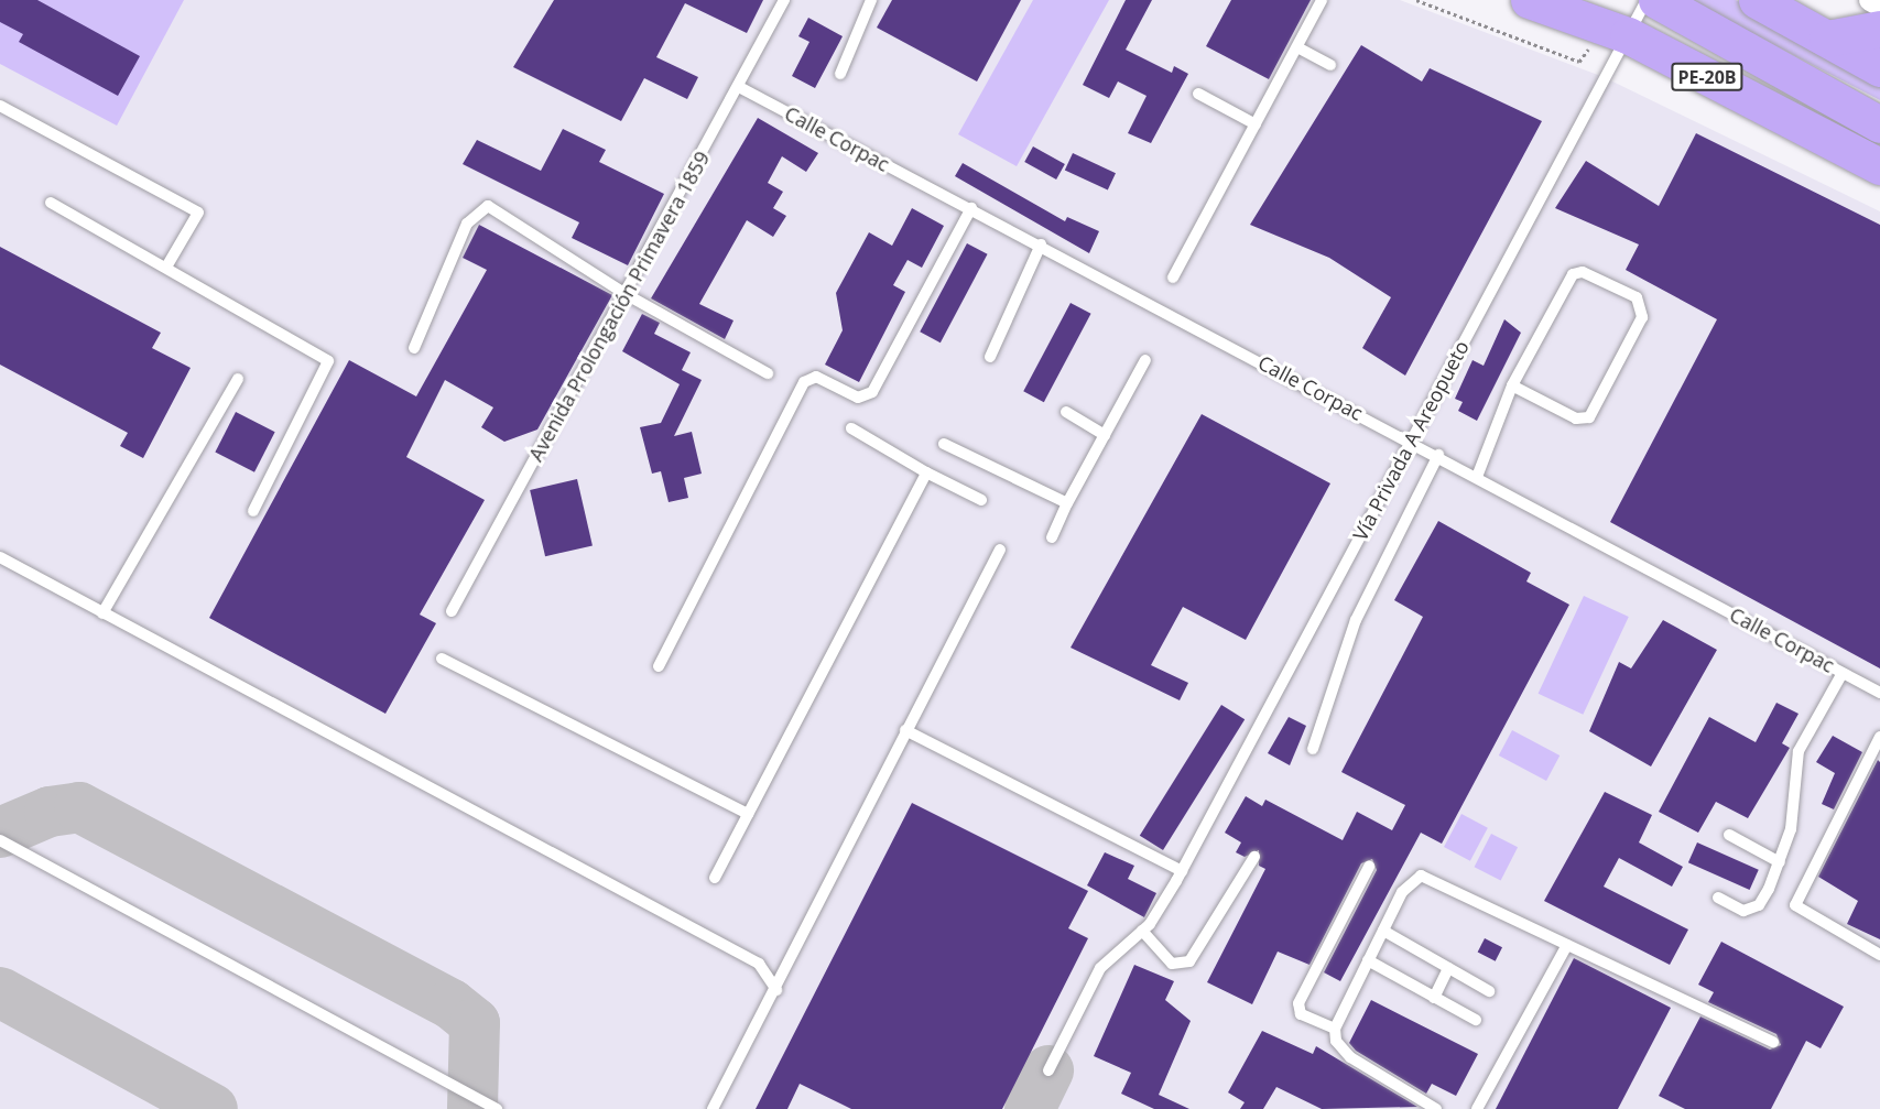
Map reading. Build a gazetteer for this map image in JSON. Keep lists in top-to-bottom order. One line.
{"streets":{"highway":["PE-20B"],"lane":["Calle Corpac","Avenida Prolongación Primavera 1859","Vía Privada A Areopueto"]},"crossings":[["PE-20B","Vía Privada A Areopueto"],["Calle Corpac","Avenida Prolongación Primavera 1859"],["Calle Corpac","Vía Privada A Areopueto"]]}
